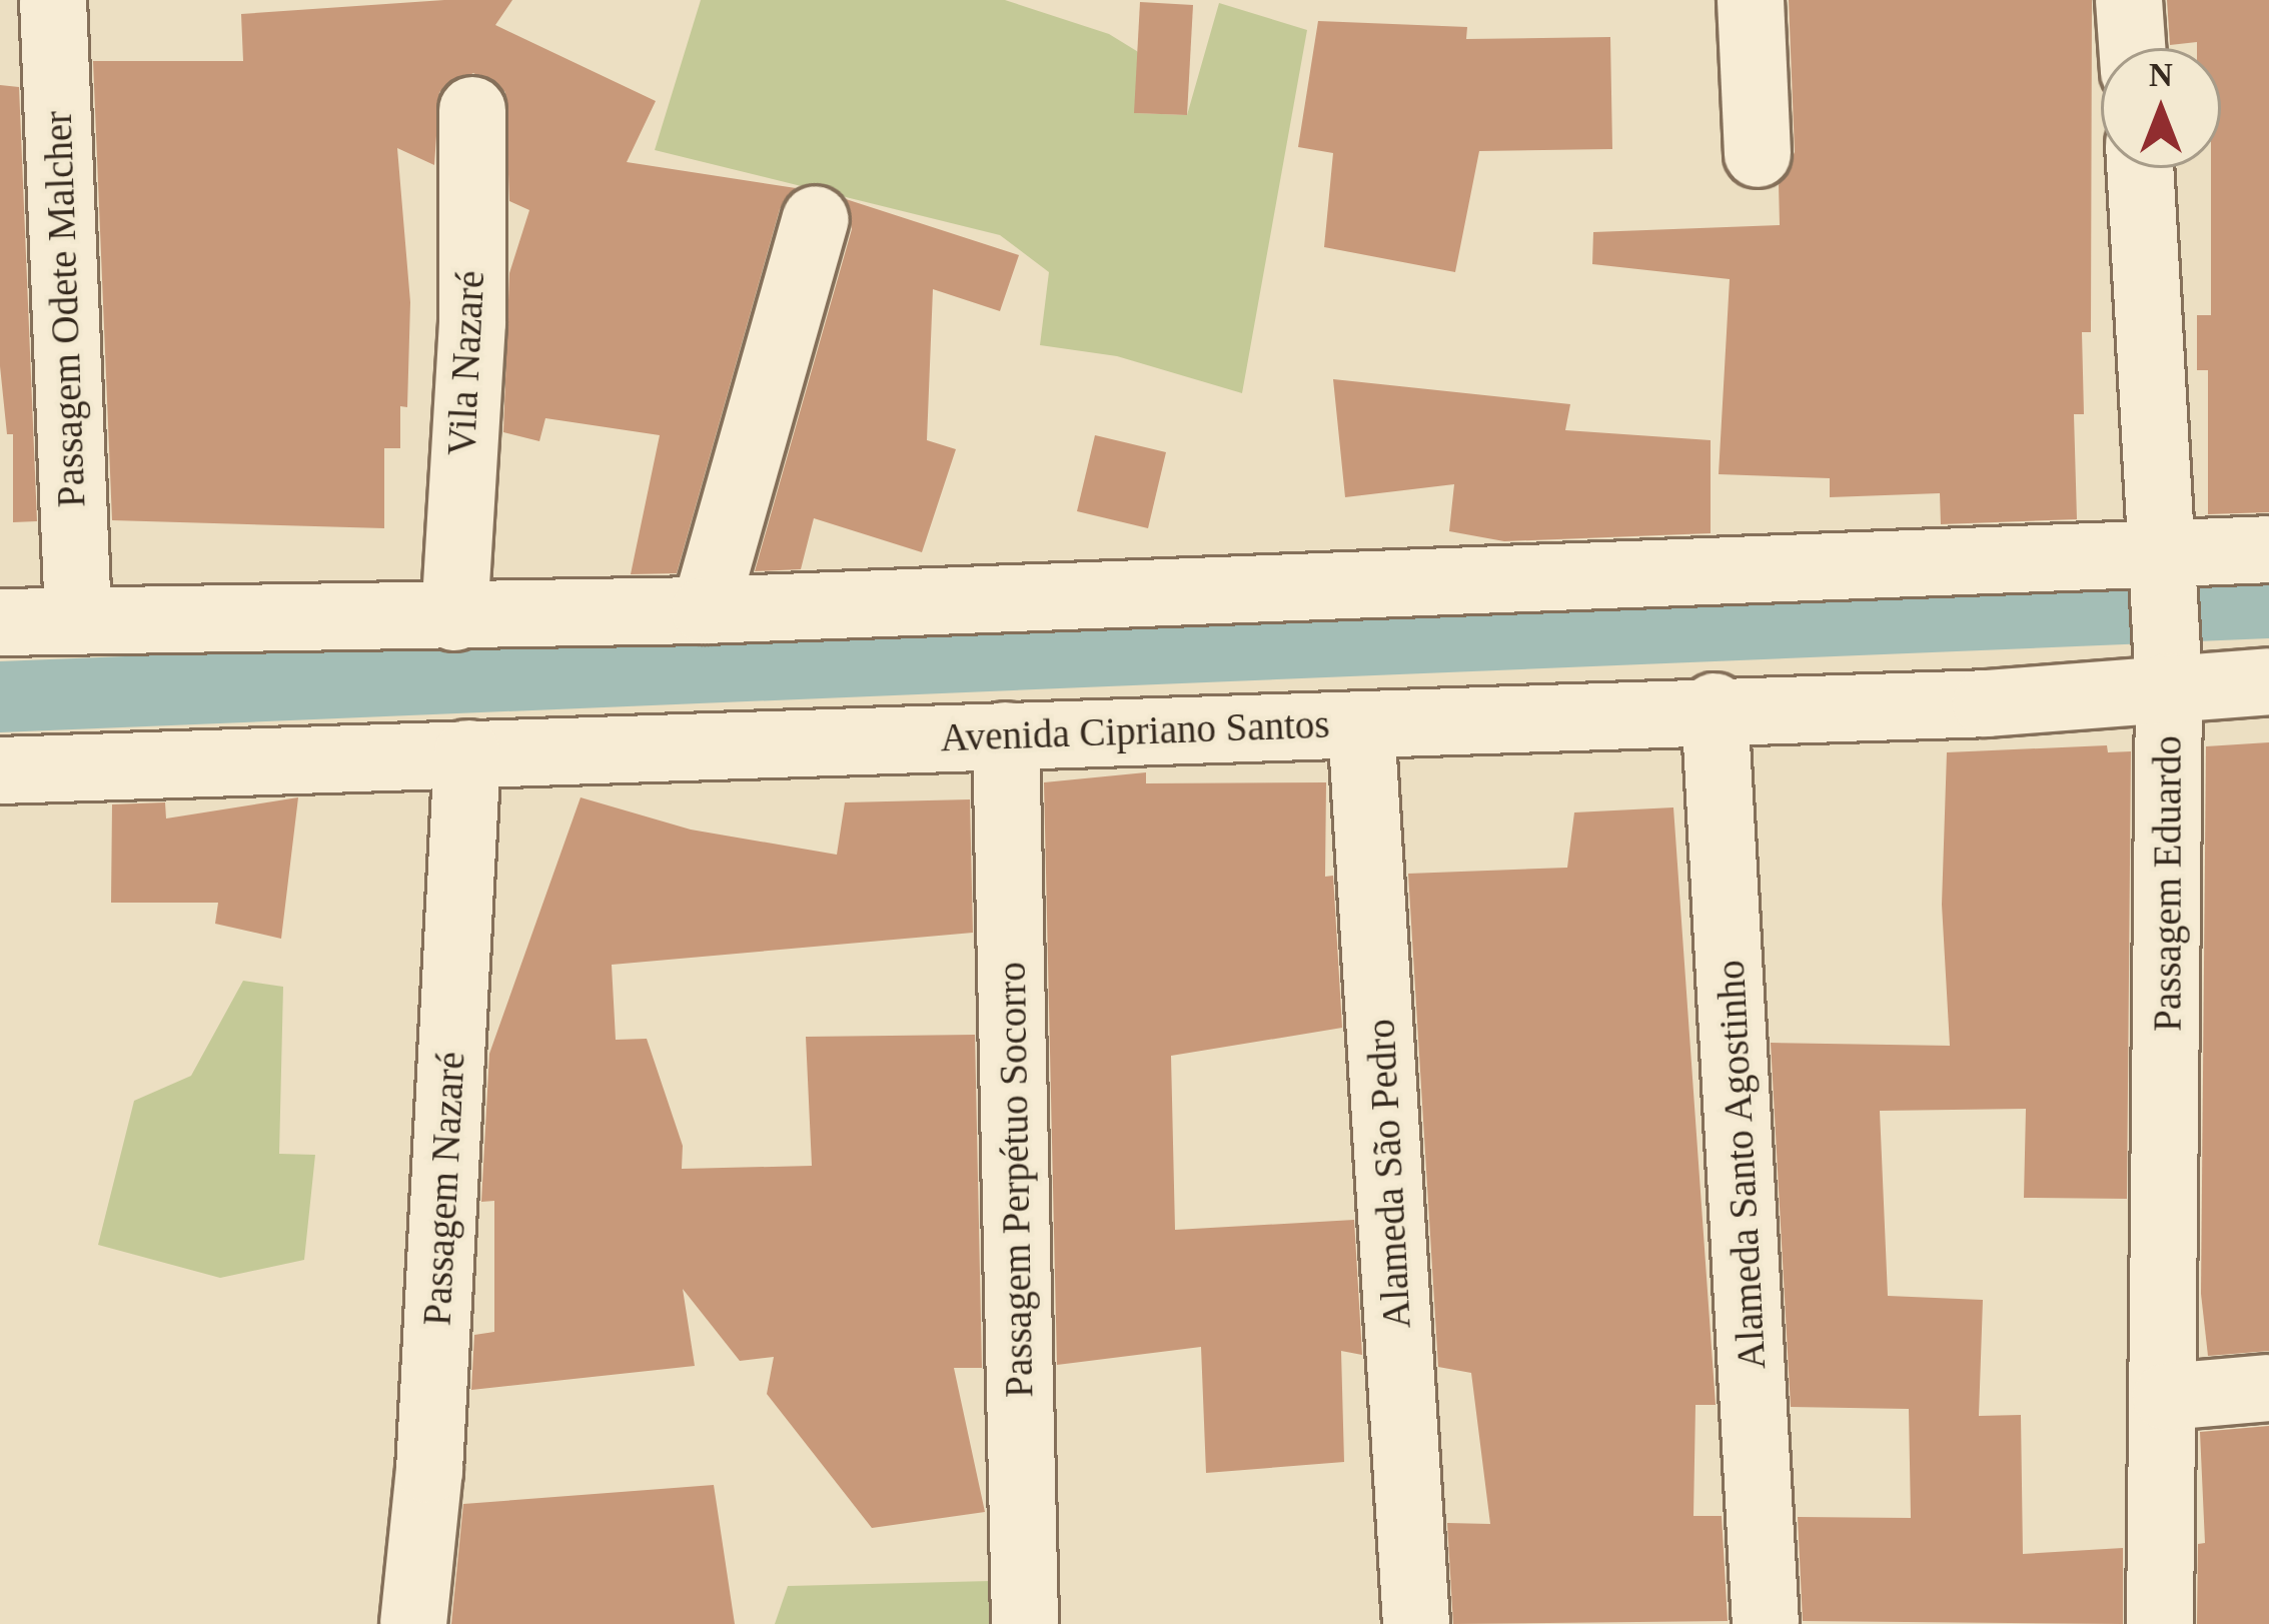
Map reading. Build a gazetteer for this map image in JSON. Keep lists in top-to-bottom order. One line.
{"streets":{"street":["Passagem Odete Malcher","Vila Nazaré","Avenida Cipriano Santos","Passagem Eduardo","Alameda Santo Agostinho","Alameda São Pedro","Passagem Perpétuo Socorro","Passagem Nazaré"]},"crossings":[["Avenida Cipriano Santos","Passagem Eduardo"],["Avenida Cipriano Santos","Alameda Santo Agostinho"],["Avenida Cipriano Santos","Alameda São Pedro"],["Avenida Cipriano Santos","Passagem Perpétuo Socorro"],["Avenida Cipriano Santos","Passagem Nazaré"]],"north":"top"}
